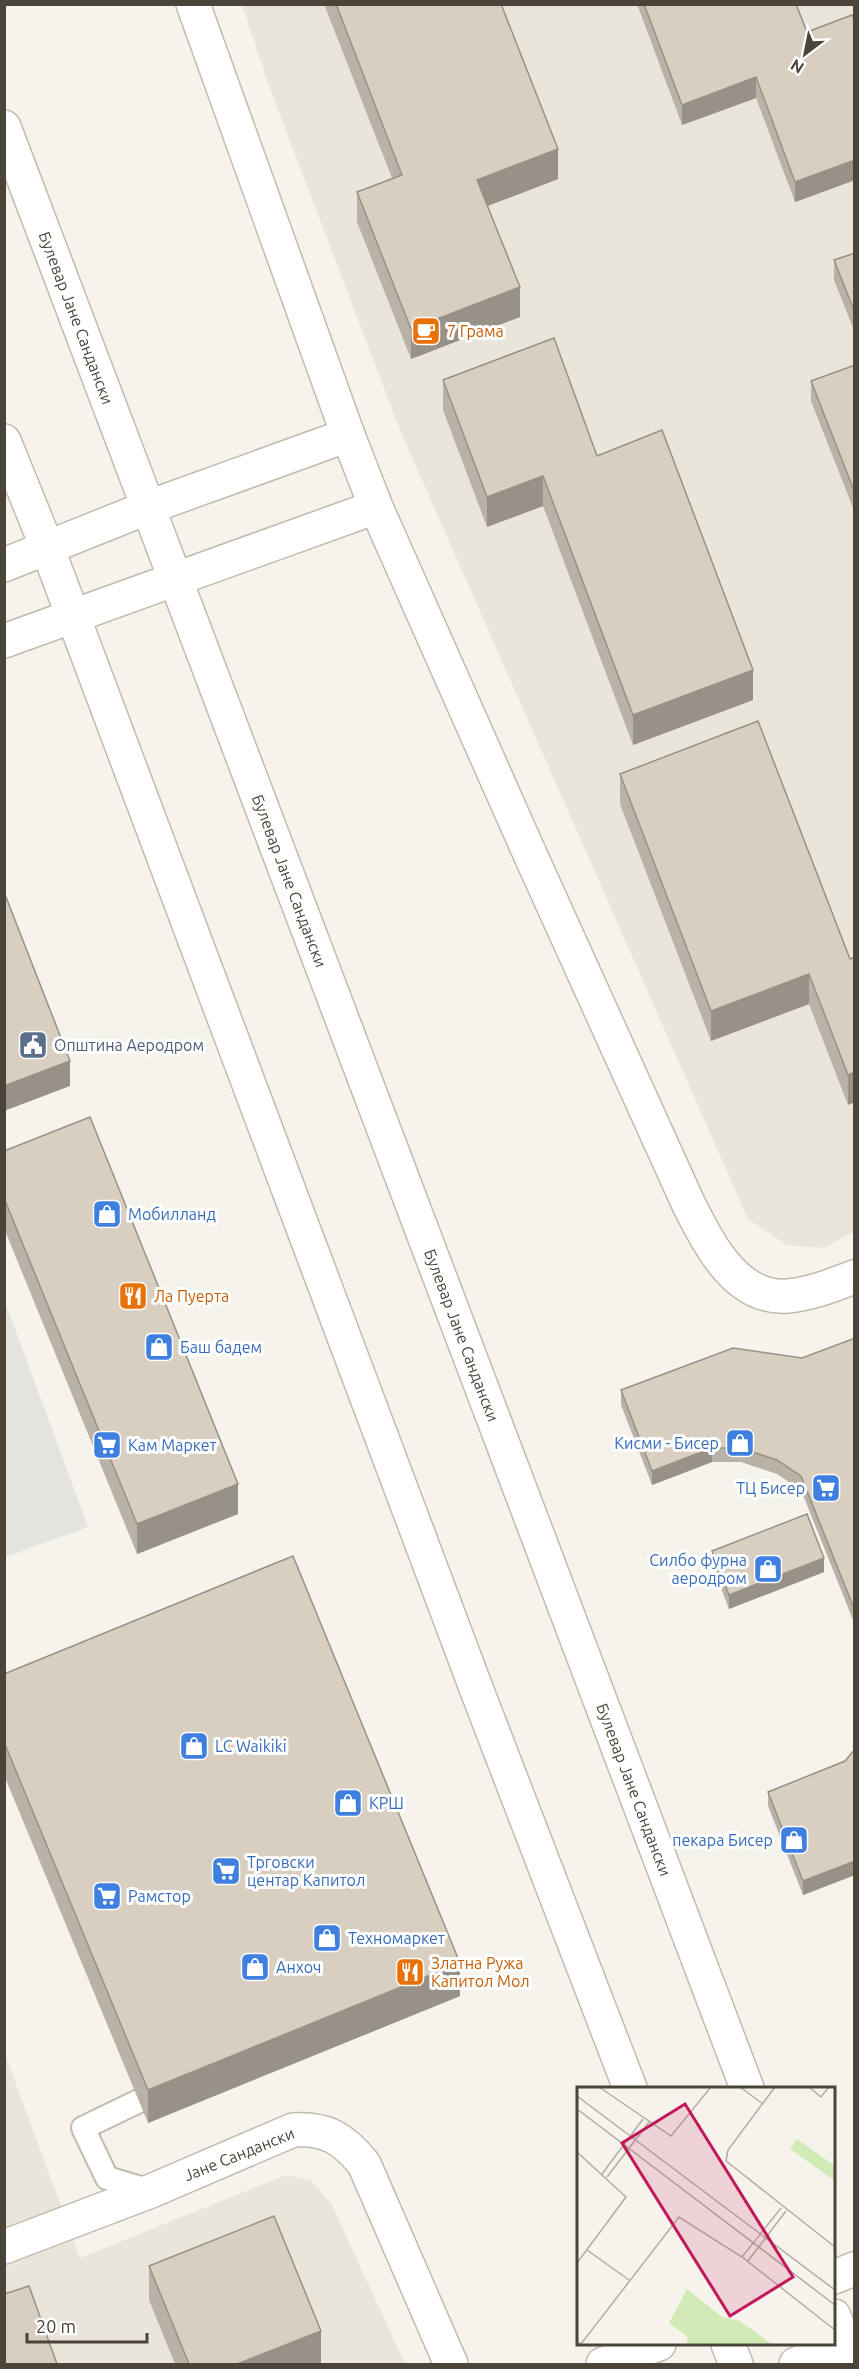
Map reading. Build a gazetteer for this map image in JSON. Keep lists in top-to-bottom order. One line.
{"streets":{"street":["Булевар Јане Сандански","Јане Сандански"]},"places":{"cafe":["7 Грама"],"public building":["Општина Аеродром"],"shop":["Мобилланд","Баш бадем","Кисми - Бисер","Силбо фурна аеродром","LC Waikiki","КРШ","пекара Бисер","Техномаркет","Анхоч"],"restaurant":["Ла Пуерта","Златна Ружа Капитол Мол"],"supermarket":["Кам Маркет","ТЦ Бисер","Трговски центар Капитол","Рамстор"]},"scale_bar":"20 m","north":"bottom left"}
